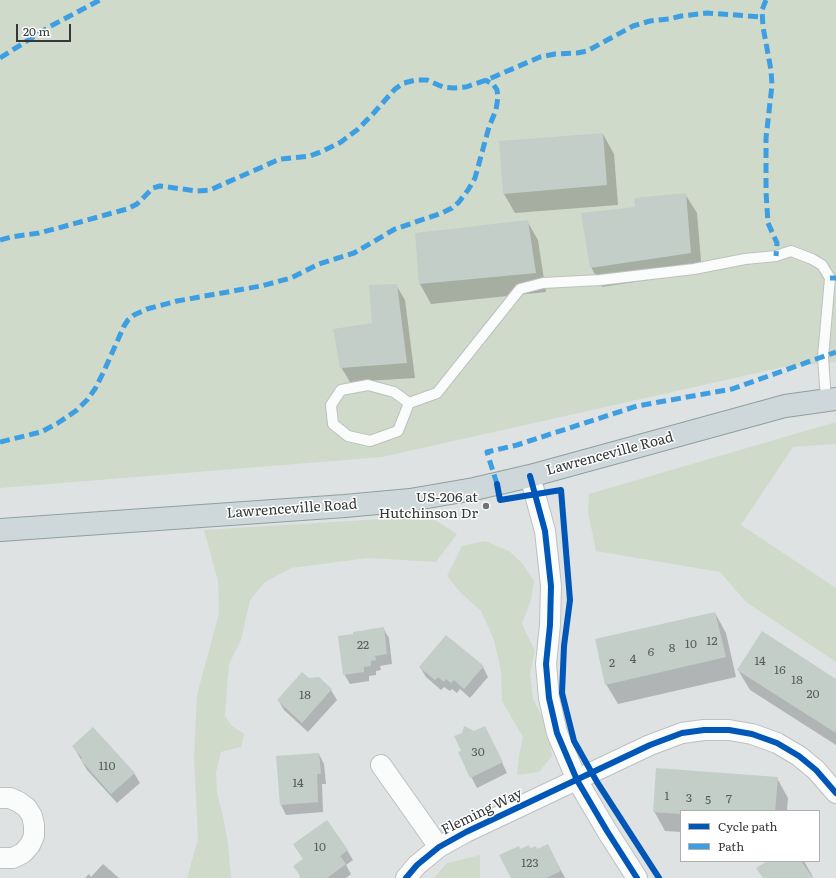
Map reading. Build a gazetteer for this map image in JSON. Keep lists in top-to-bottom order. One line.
{"streets":{"highway":["Lawrenceville Road"],"street":["Fleming Way"]},"places":["US-206 at Hutchinson Dr"],"house_numbers":["12","10","22","8","6","4","14","2","16","18","20","18","30","110","14","1","3","7","5","10","123"],"legend":["Cycle path","Path"],"scale_bar":"20 m"}
